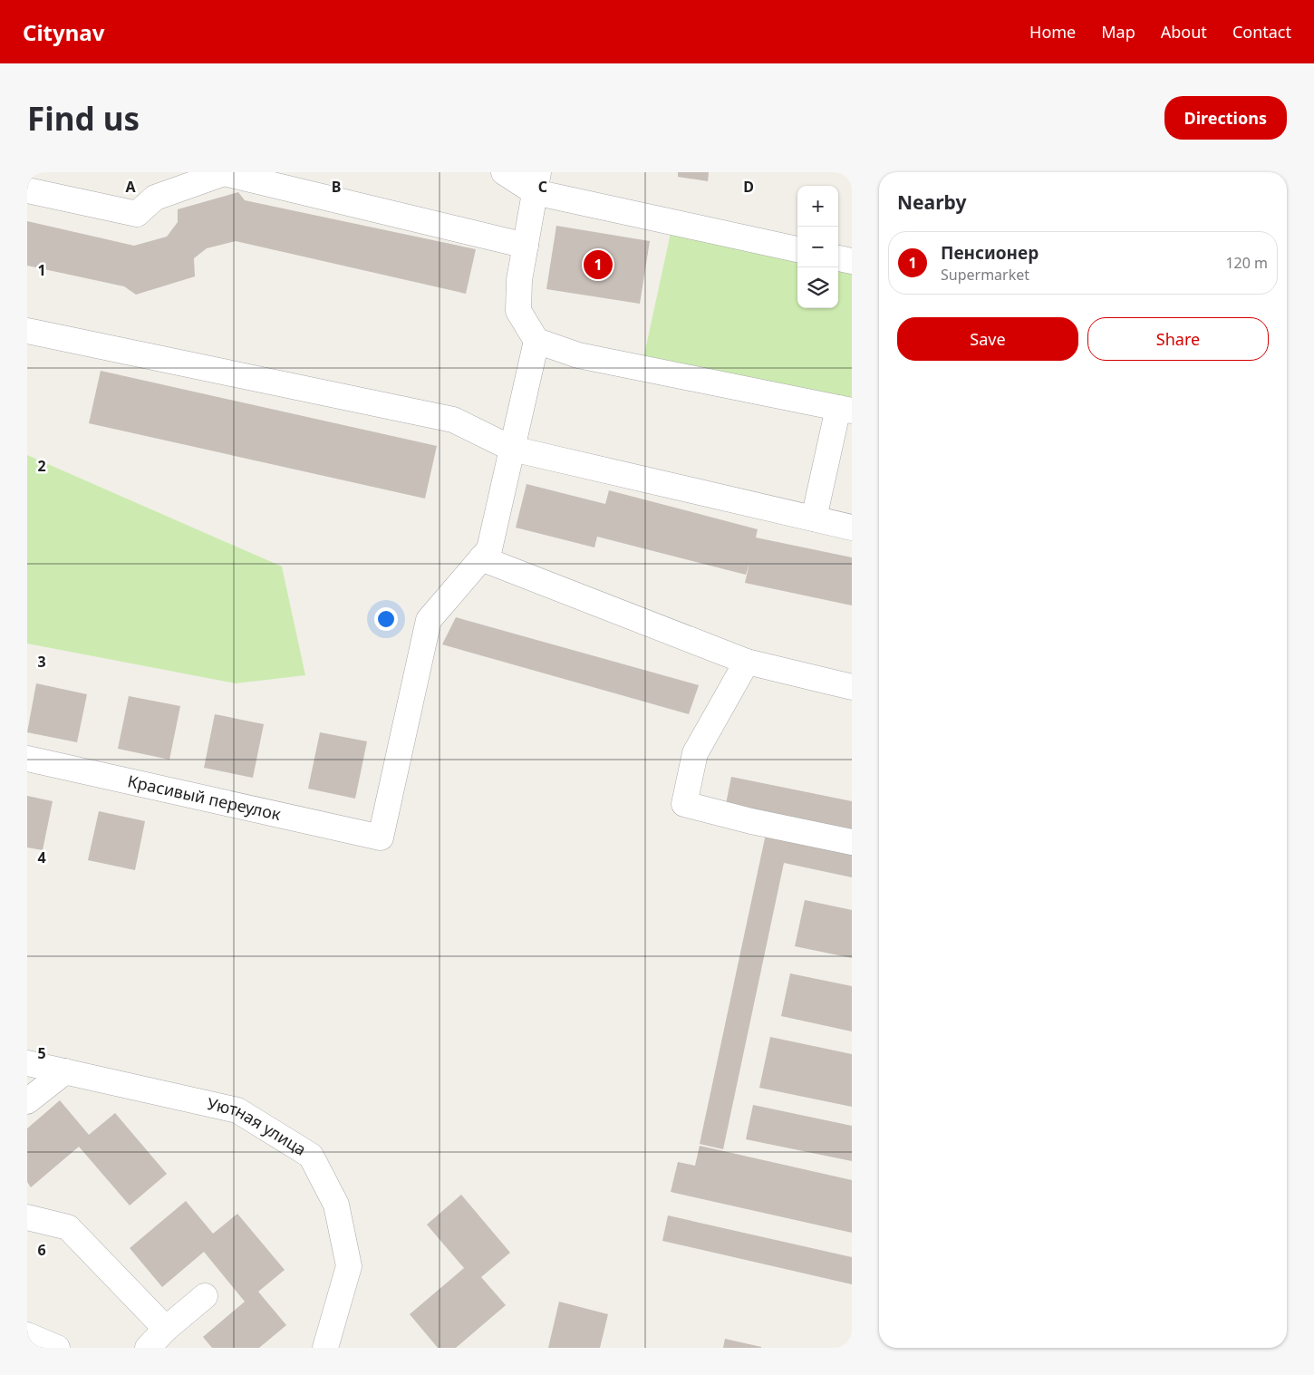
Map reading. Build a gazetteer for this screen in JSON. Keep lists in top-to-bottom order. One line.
{"streets":{"street":["Красивый переулок","Уютная улица"]},"page":{"header":"Citynav","nav":["Home","Map","About","Contact"],"buttons":["Directions",["Save","Share"]],"title":"Find us","heading":"Nearby","map_buttons":["+","−"],"list":[{"mark":"1","name":"Пенсионер","note":"Supermarket","value":"120 m"}],"pins":"1"},"grid":{"columns":["A","B","C","D"],"rows":["1","2","3","4","5","6"]}}
